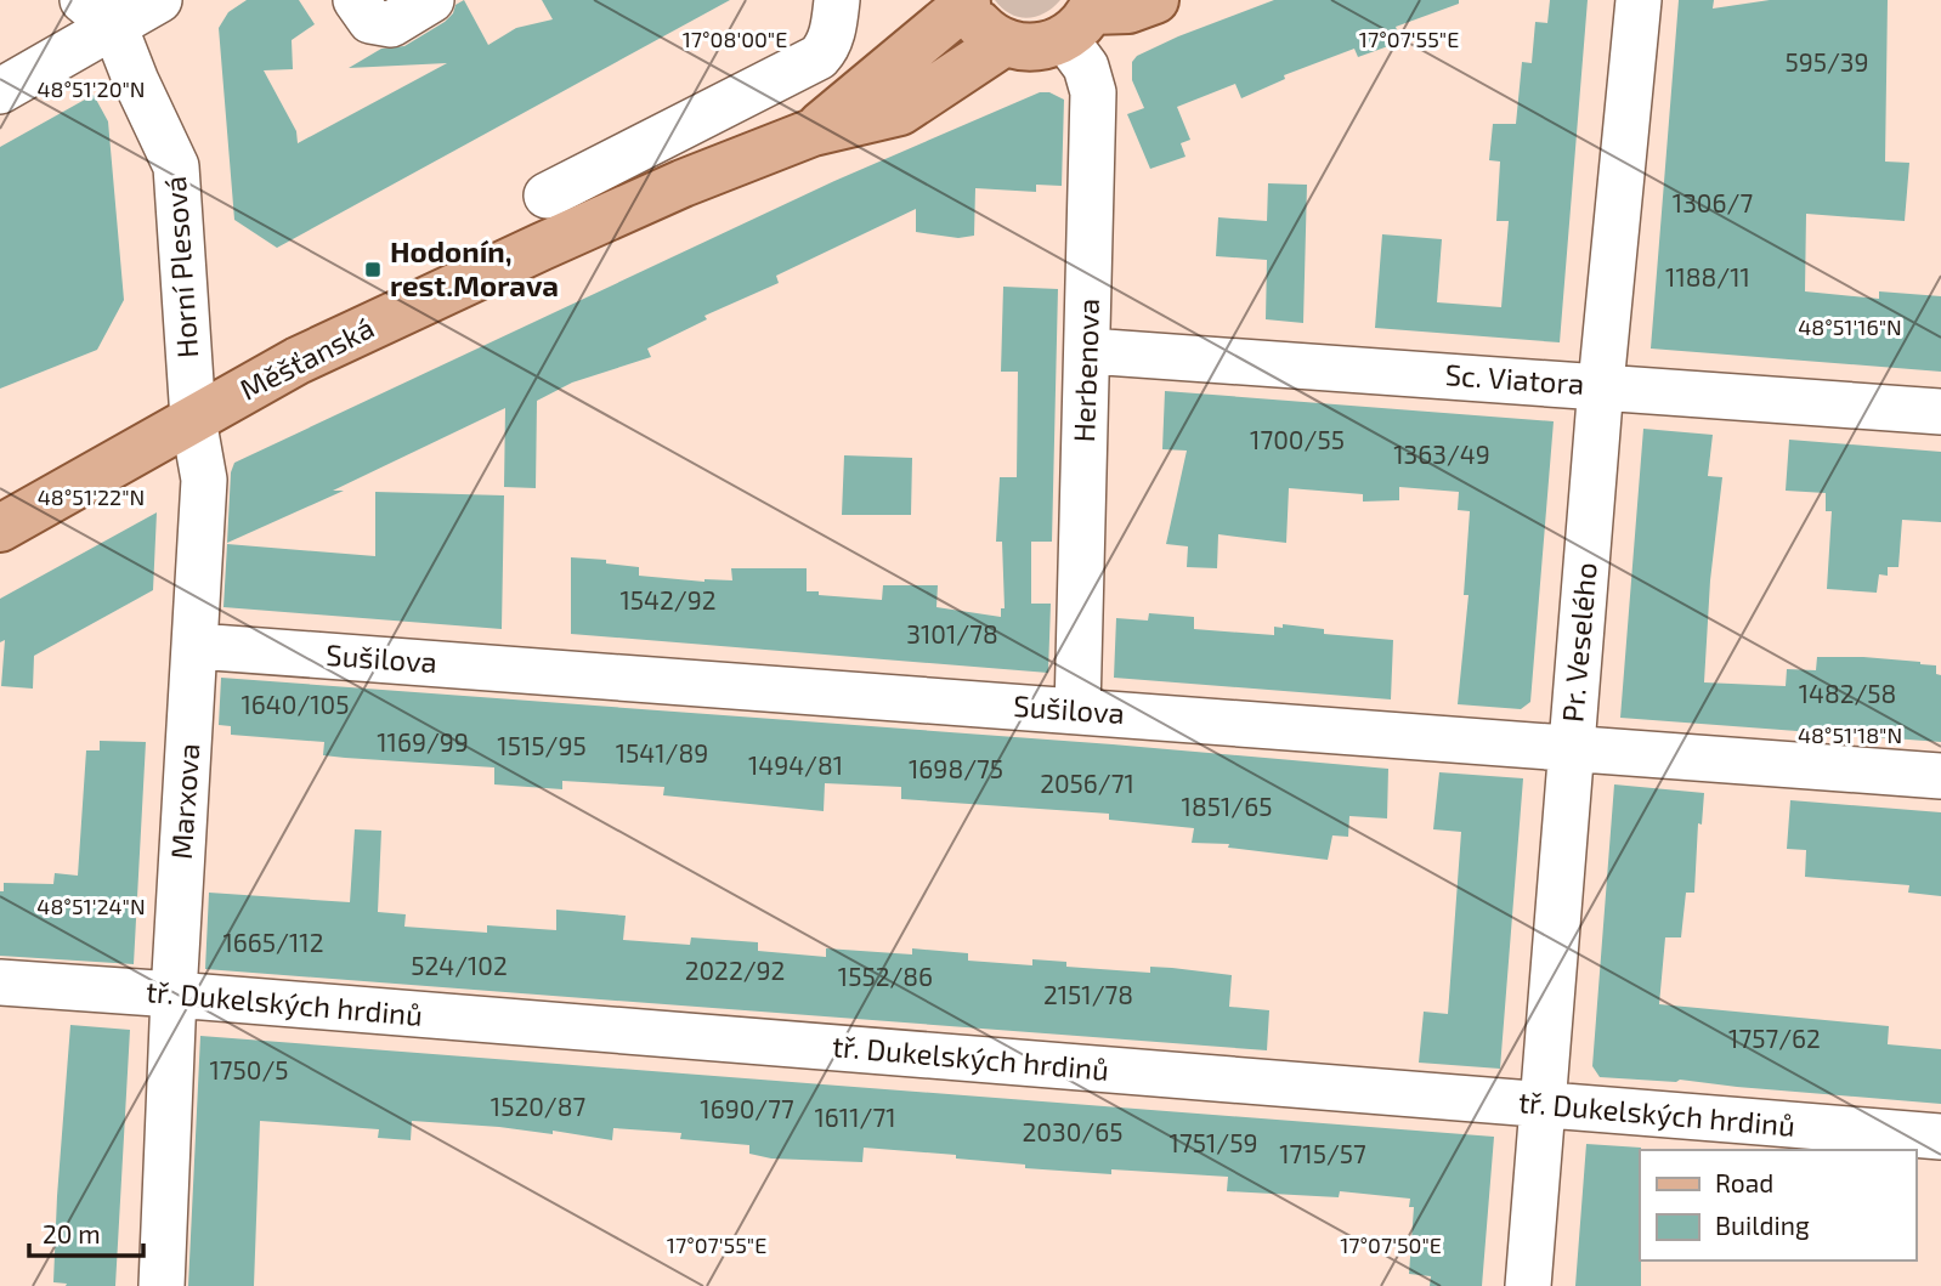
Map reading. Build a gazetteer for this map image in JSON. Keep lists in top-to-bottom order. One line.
{"streets":{"main road":["Měšťanská"],"street":["Horní Plesová","Herbenova","Sc. Viatora","Pr. Veselého","Sušilova","Marxova","tř. Dukelských hrdinů"]},"crossings":[["Horní Plesová","Měšťanská"],["Horní Plesová","Marxova"],["Měšťanská","Marxova"],["Herbenova","Sc. Viatora"],["Herbenova","Sušilova"],["Sc. Viatora","Pr. Veselého"],["Pr. Veselého","Sušilova"],["Pr. Veselého","tř. Dukelských hrdinů"],["Sušilova","Marxova"],["Marxova","tř. Dukelských hrdinů"]],"places":{"transit":["Hodonín, rest.Morava"]},"house_numbers":["595/39","1306/7","1188/11","1700/55","1363/49","1542/92","3101/78","1482/58","1640/105","1169/99","1515/95","1541/89","1494/81","1698/75","2056/71","1851/65","1665/112","524/102","2022/92","1552/86","2151/78","1757/62","1750/5","1520/87","1690/77","1611/71","2030/65","1751/59","1715/57"],"legend":["Road","Building"],"scale_bar":"20 m","coordinates":["17°08'00\"E","17°07'55\"E","48°51'20\"N","48°51'16\"N","48°51'22\"N","48°51'18\"N","48°51'24\"N","17°07'50\"E"]}
